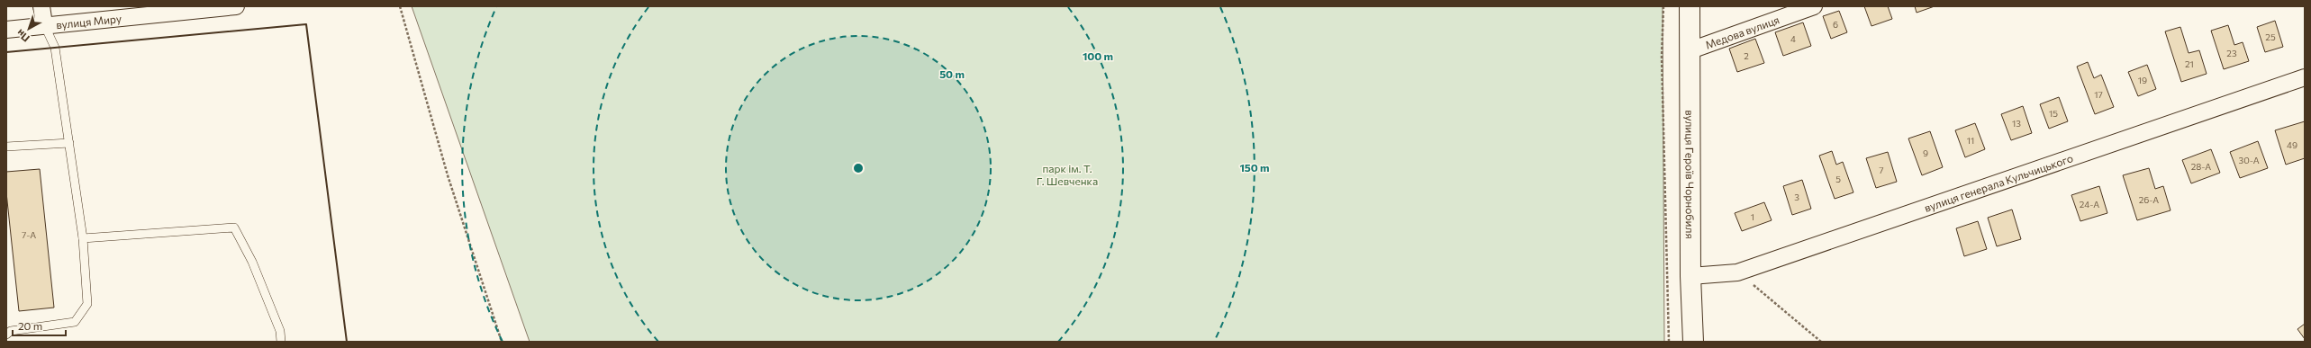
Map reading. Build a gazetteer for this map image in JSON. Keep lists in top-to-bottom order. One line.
{"streets":{"street":["вулиця Миру","Медова вулиця","вулиця Героїв Чорнобиля","вулиця генерала Кульчицького"]},"crossings":[["Медова вулиця","вулиця Героїв Чорнобиля"],["вулиця Героїв Чорнобиля","вулиця генерала Кульчицького"]],"parks":["парк ім. Т. Г. Шевченка"],"house_numbers":["6","25","4","23","2","21","19","17","15","13","11","49","9","30-А","28-А","7","5","3","26-А","24-А","1","7-А"],"scale_bar":"20 m","north":"bottom left","rings":["100 m","50 m","150 m"]}
